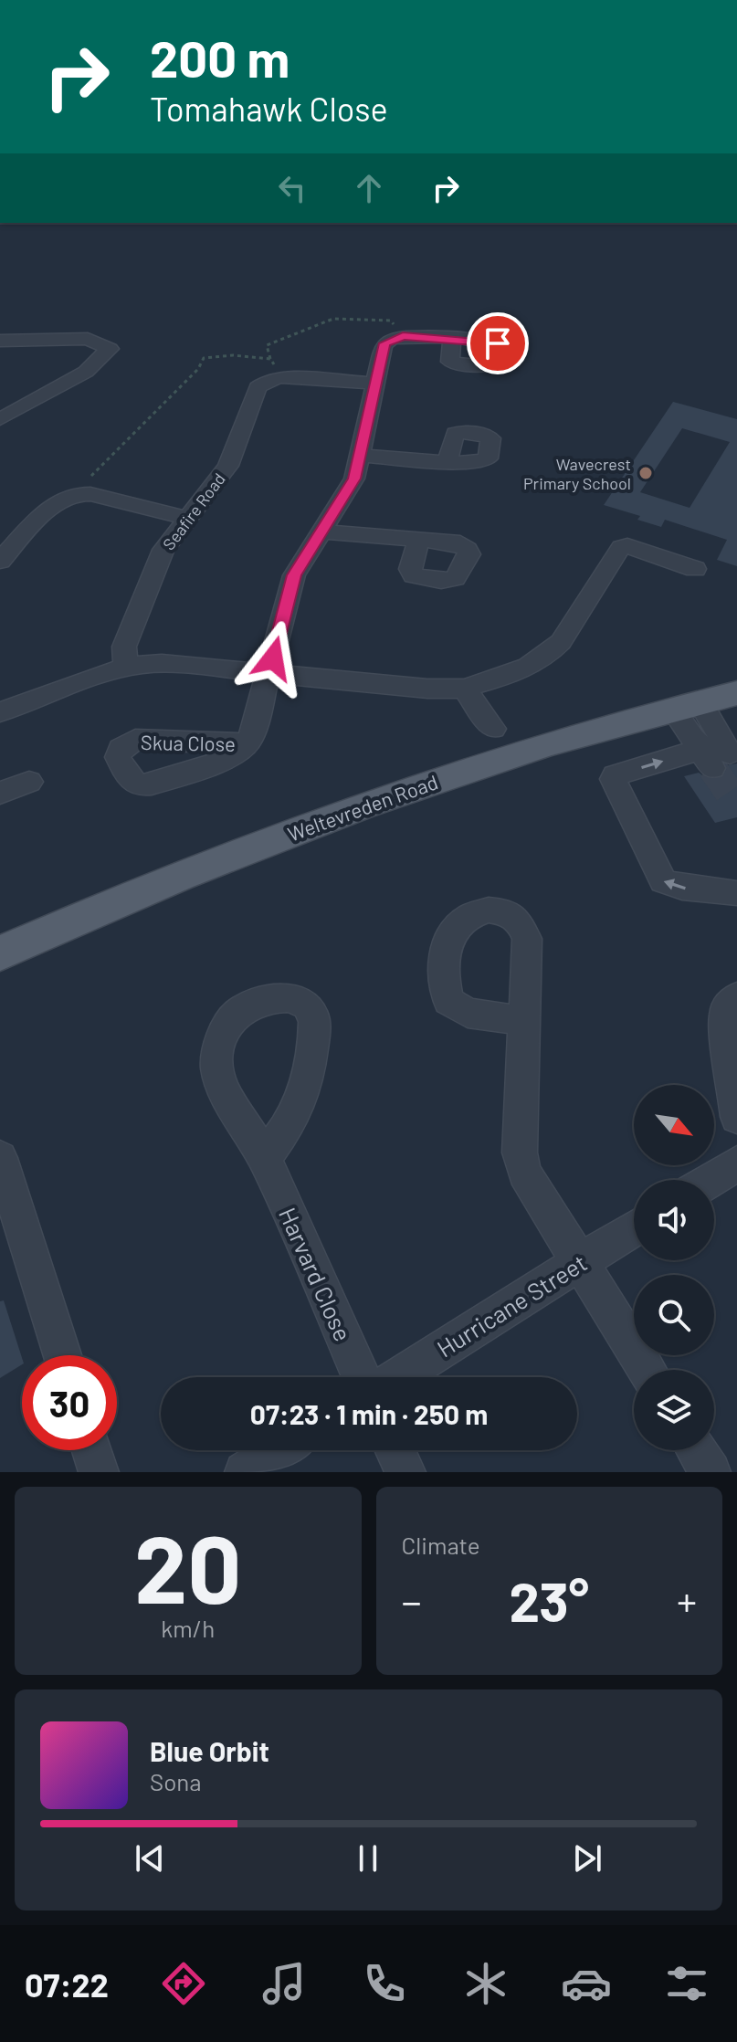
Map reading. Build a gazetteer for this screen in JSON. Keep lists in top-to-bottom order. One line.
{"streets":{"main road":["Weltevreden Road"],"street":["Seafire Road","Skua Close","Harvard Close","Hurricane Street"]},"places":["Wavecrest Primary School"],"north":"bottom right","page":{"turn":["200 m","Tomahawk Close"],"limit":"30","trip":"07:23 · 1 min · 250 m","tile":[["20","km/h"],"Climate"],"heat":["−","23°","+"],"song":["Blue Orbit","Sona"],"tabs":"07:22"}}
